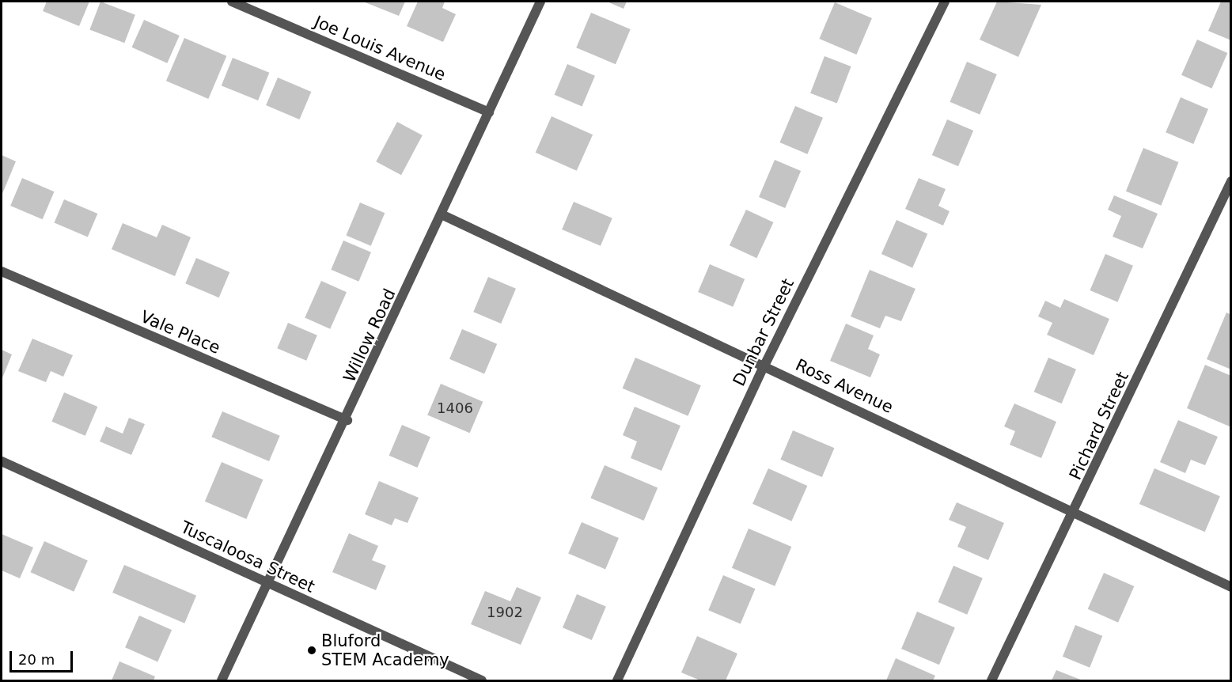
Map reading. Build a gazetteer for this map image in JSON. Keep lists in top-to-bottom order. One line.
{"streets":{"street":["Joe Louis Avenue","Vale Place","Dunbar Street","Willow Road","Ross Avenue","Pichard Street","Tuscaloosa Street"]},"crossings":[["Joe Louis Avenue","Willow Road"],["Vale Place","Willow Road"],["Dunbar Street","Ross Avenue"],["Willow Road","Ross Avenue"],["Willow Road","Tuscaloosa Street"],["Ross Avenue","Pichard Street"]],"places":["Bluford STEM Academy"],"house_numbers":["1406","1902"],"scale_bar":"20 m"}
